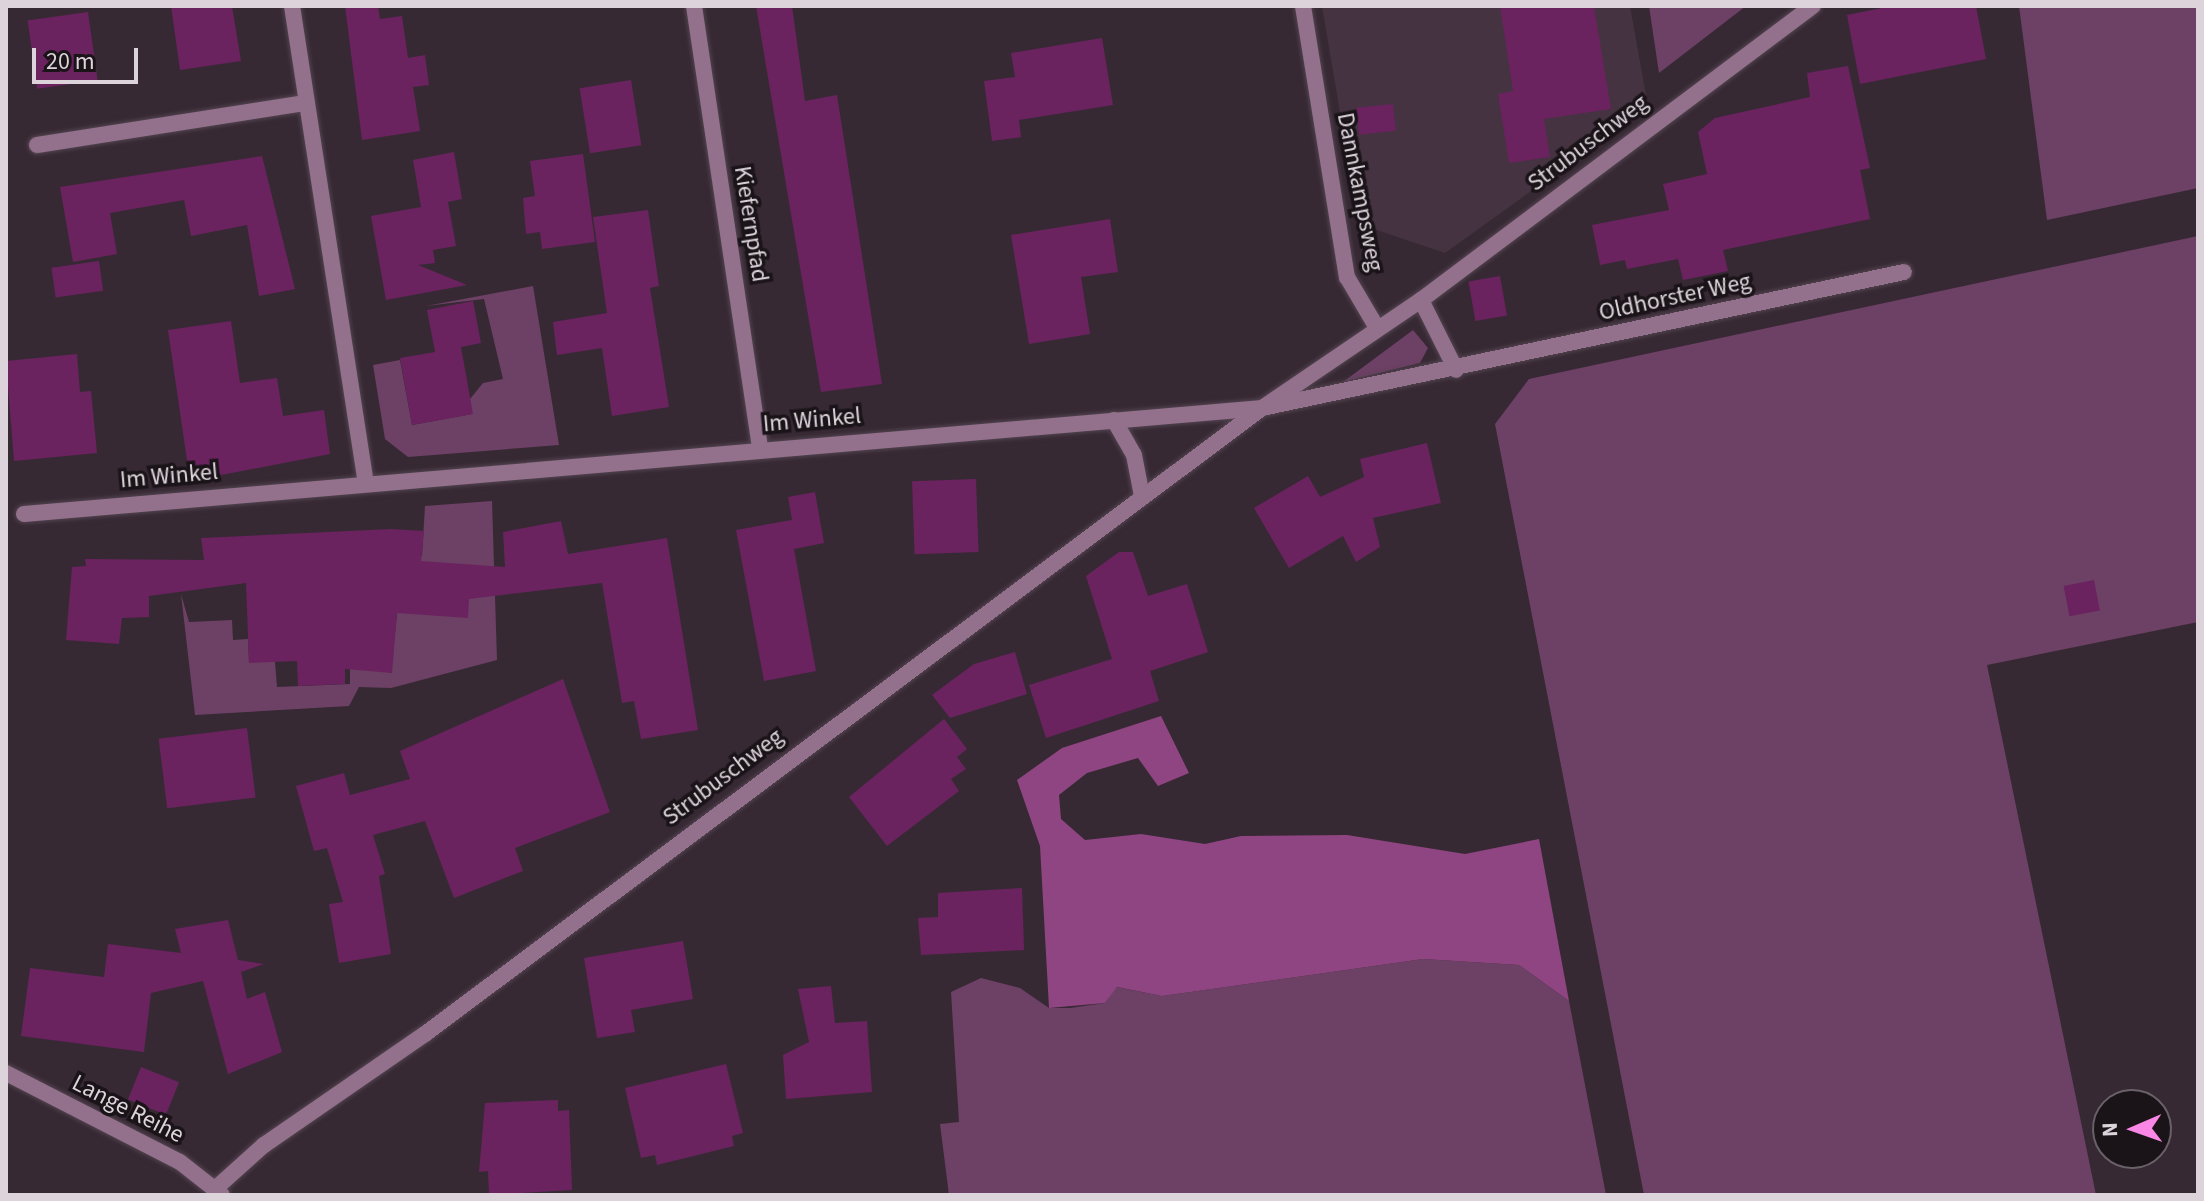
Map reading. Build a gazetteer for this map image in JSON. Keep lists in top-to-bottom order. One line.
{"streets":{"street":["Strubuschweg","Dannkampsweg","Kiefernpfad","Oldhorster Weg","Im Winkel","Lange Reihe"]},"crossings":[["Strubuschweg","Dannkampsweg"],["Strubuschweg","Oldhorster Weg"],["Strubuschweg","Im Winkel"],["Strubuschweg","Lange Reihe"],["Kiefernpfad","Im Winkel"]],"scale_bar":"20 m","north":"left"}
